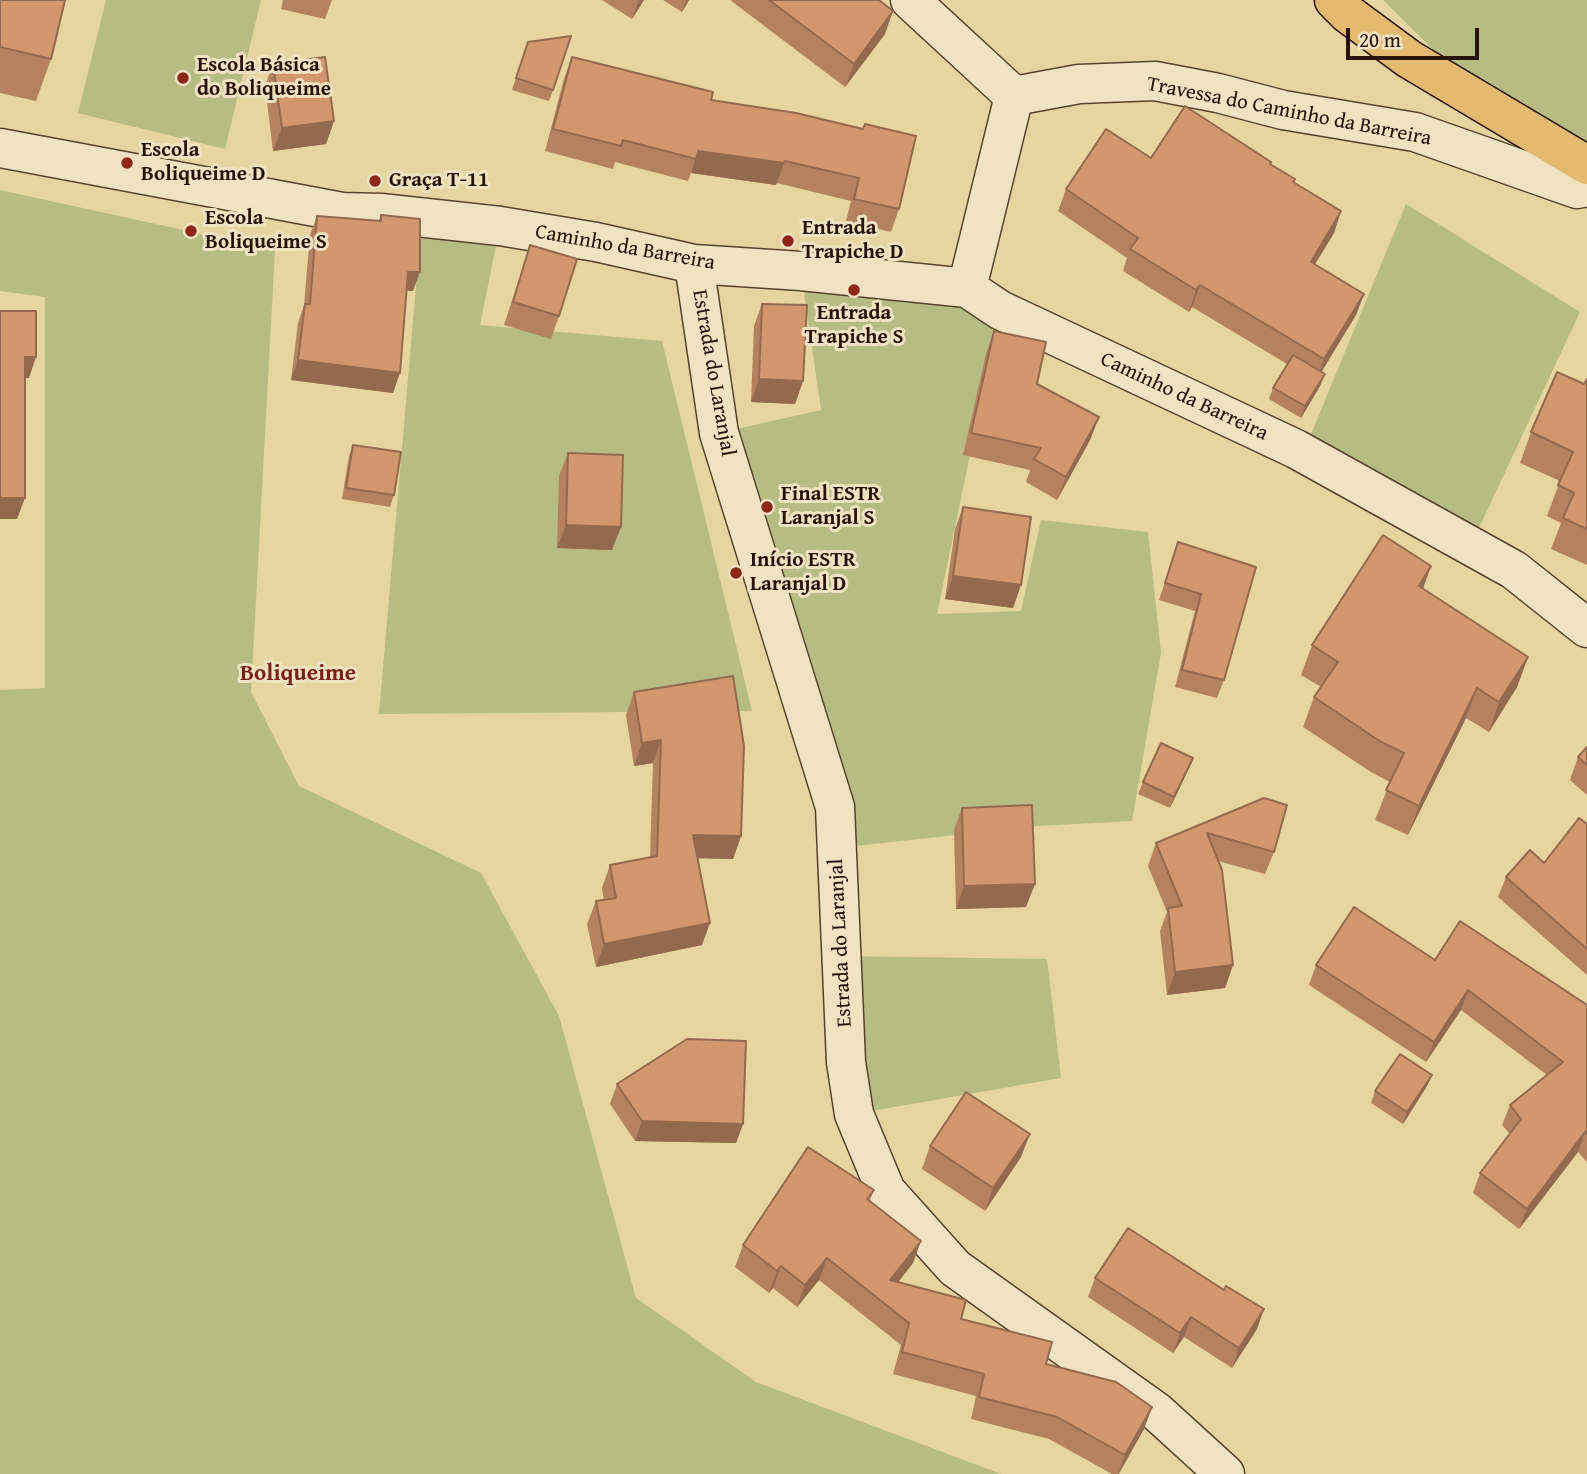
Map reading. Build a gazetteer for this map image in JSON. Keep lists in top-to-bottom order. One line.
{"streets":{"street":["Travessa do Caminho da Barreira","Caminho da Barreira","Estrada do Laranjal"]},"crossings":[["Caminho da Barreira","Estrada do Laranjal"]],"districts":["Boliqueime"],"places":["Escola Básica do Boliqueime","Escola Boliqueime D","Graça T-11","Escola Boliqueime S","Entrada Trapiche D","Entrada Trapiche S","Final ESTR Laranjal S","Início ESTR Laranjal D"],"scale_bar":"20 m"}
